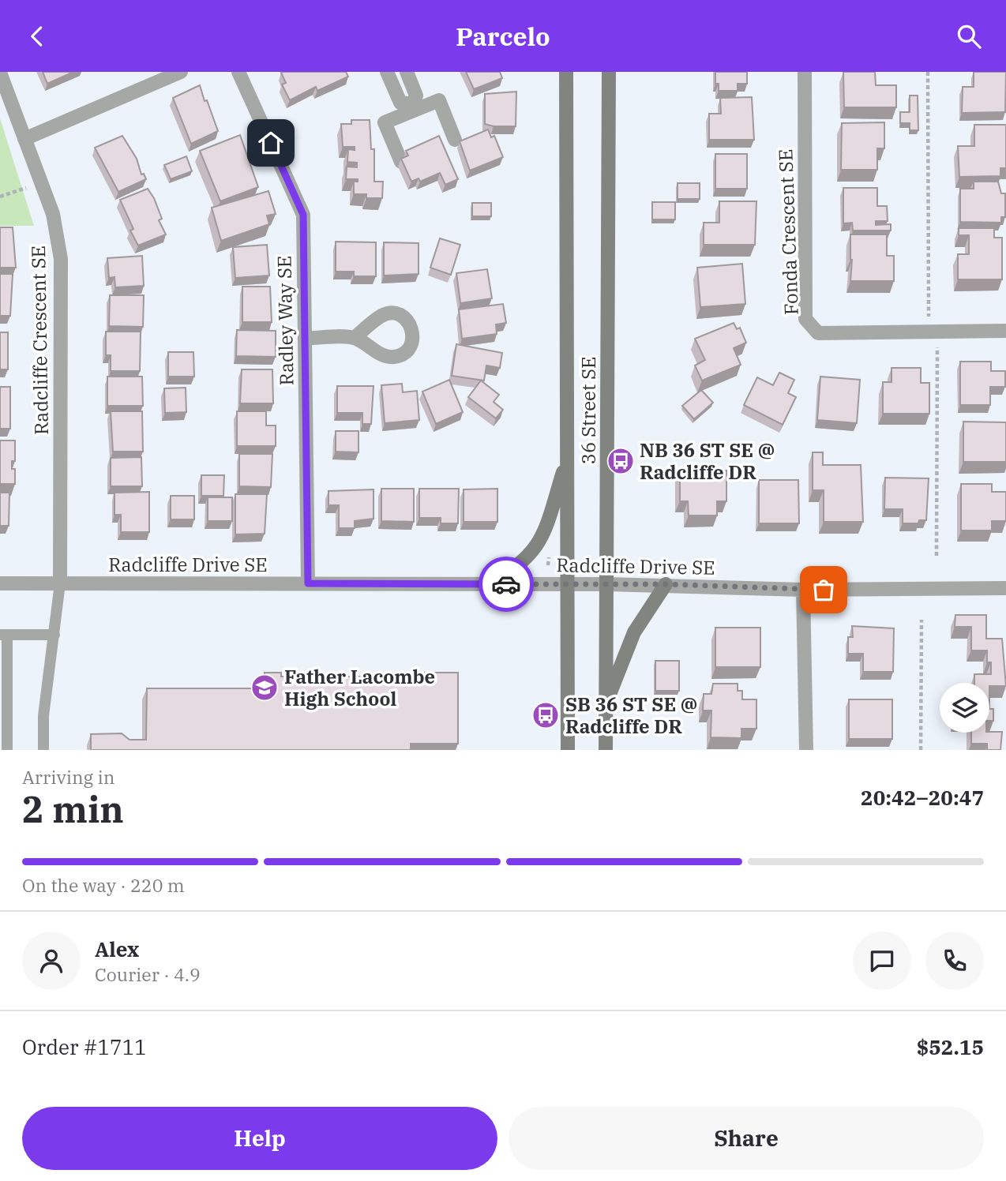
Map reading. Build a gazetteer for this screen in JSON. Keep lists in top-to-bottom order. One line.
{"streets":{"main road":["36 Street SE"],"street":["Fonda Crescent SE","Radley Way SE","Radcliffe Crescent SE","Radcliffe Drive SE"]},"crossings":[["Radley Way SE","Radcliffe Drive SE"],["Radcliffe Crescent SE","Radcliffe Drive SE"],["36 Street SE","Radcliffe Drive SE"]],"places":{"bus stop":["NB 36 ST SE @ Radcliffe DR","SB 36 ST SE @ Radcliffe DR"],"school or university":["Father Lacombe High School"]},"page":{"header":"Parcelo","heading":["2 min","Arriving in","20:42–20:47"],"panel":["Alex","Courier · 4.9","Order #1711","$52.15"],"bar":"On the way · 220 m","buttons":["Help","Share"]}}
